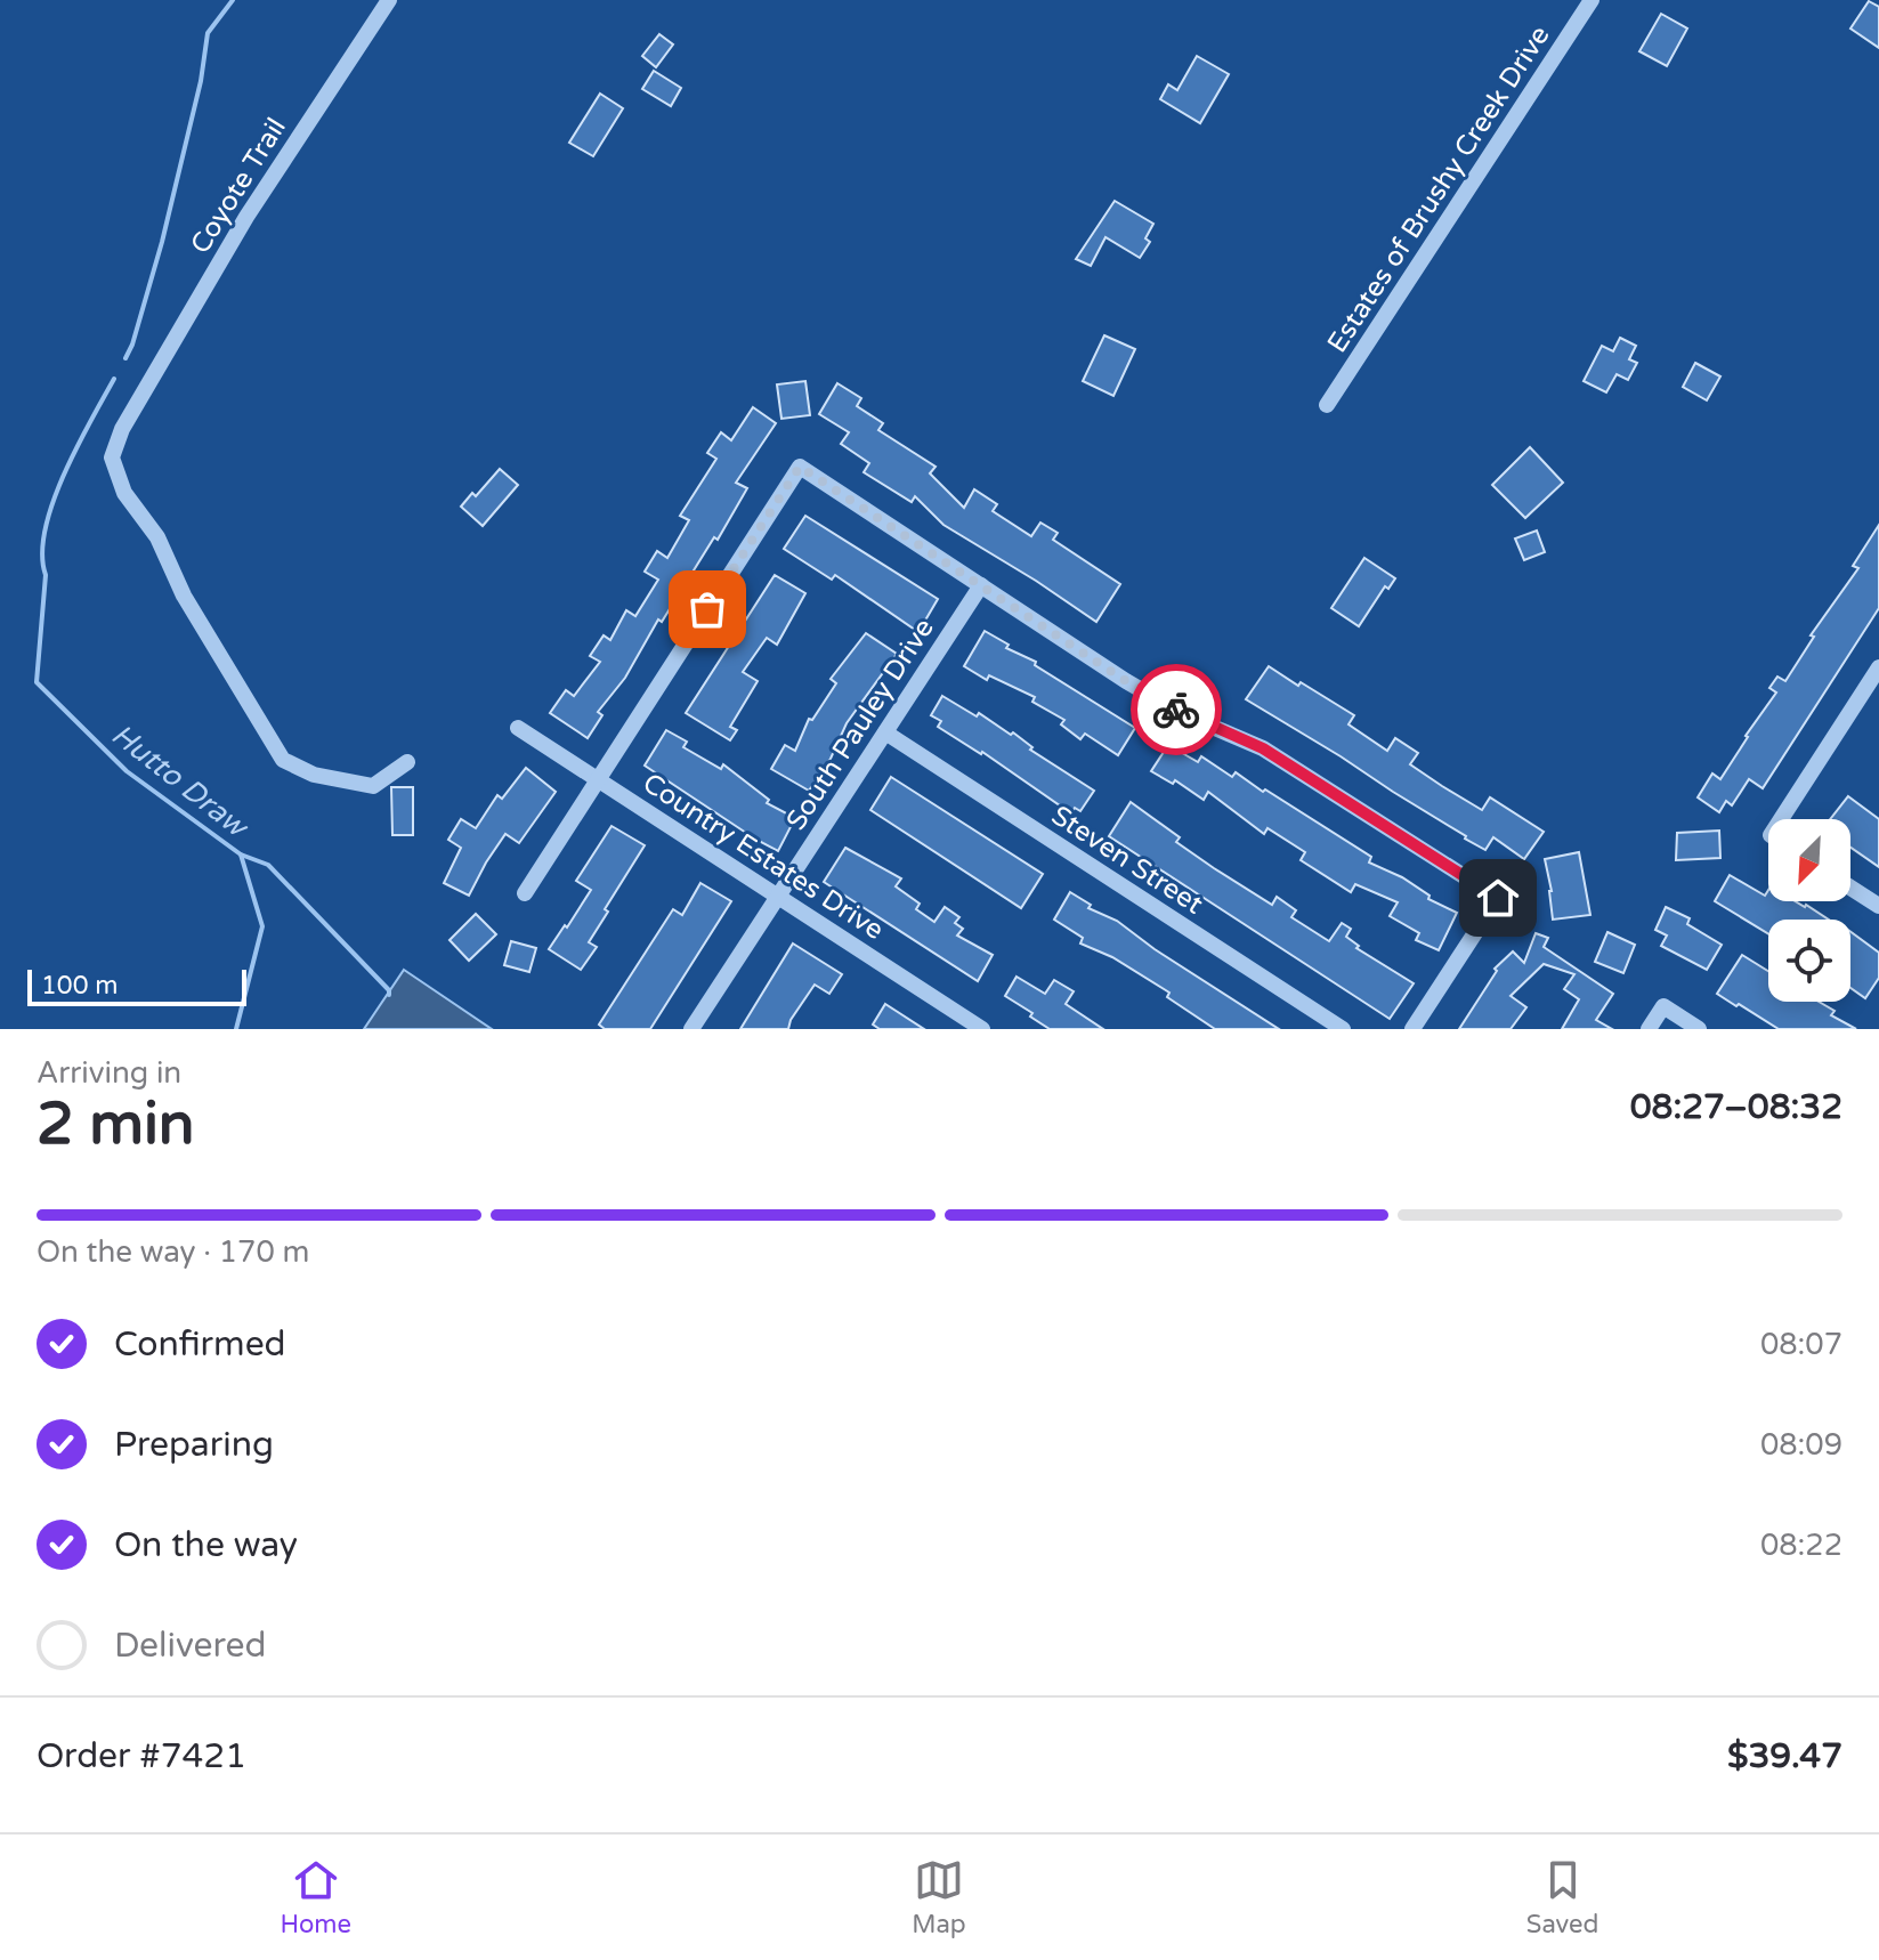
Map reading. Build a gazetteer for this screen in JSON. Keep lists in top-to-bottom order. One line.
{"streets":{"street":["Coyote Trail","Estates of Brushy Creek Drive","South Pauley Drive","Country Estates Drive","Steven Street"]},"crossings":[["South Pauley Drive","Country Estates Drive"],["South Pauley Drive","Steven Street"]],"water":["Hutto Draw"],"scale_bar":"100 m","north":"bottom left","page":{"scale":"100 m","heading":["2 min","Arriving in","08:27–08:32"],"panel":["Order #7421","$39.47"],"bar":"On the way · 170 m","list":[["Confirmed","08:07"],["Preparing","08:09"],["On the way","08:22"],"Delivered"],"tabs":["Home","Map","Saved"]}}
